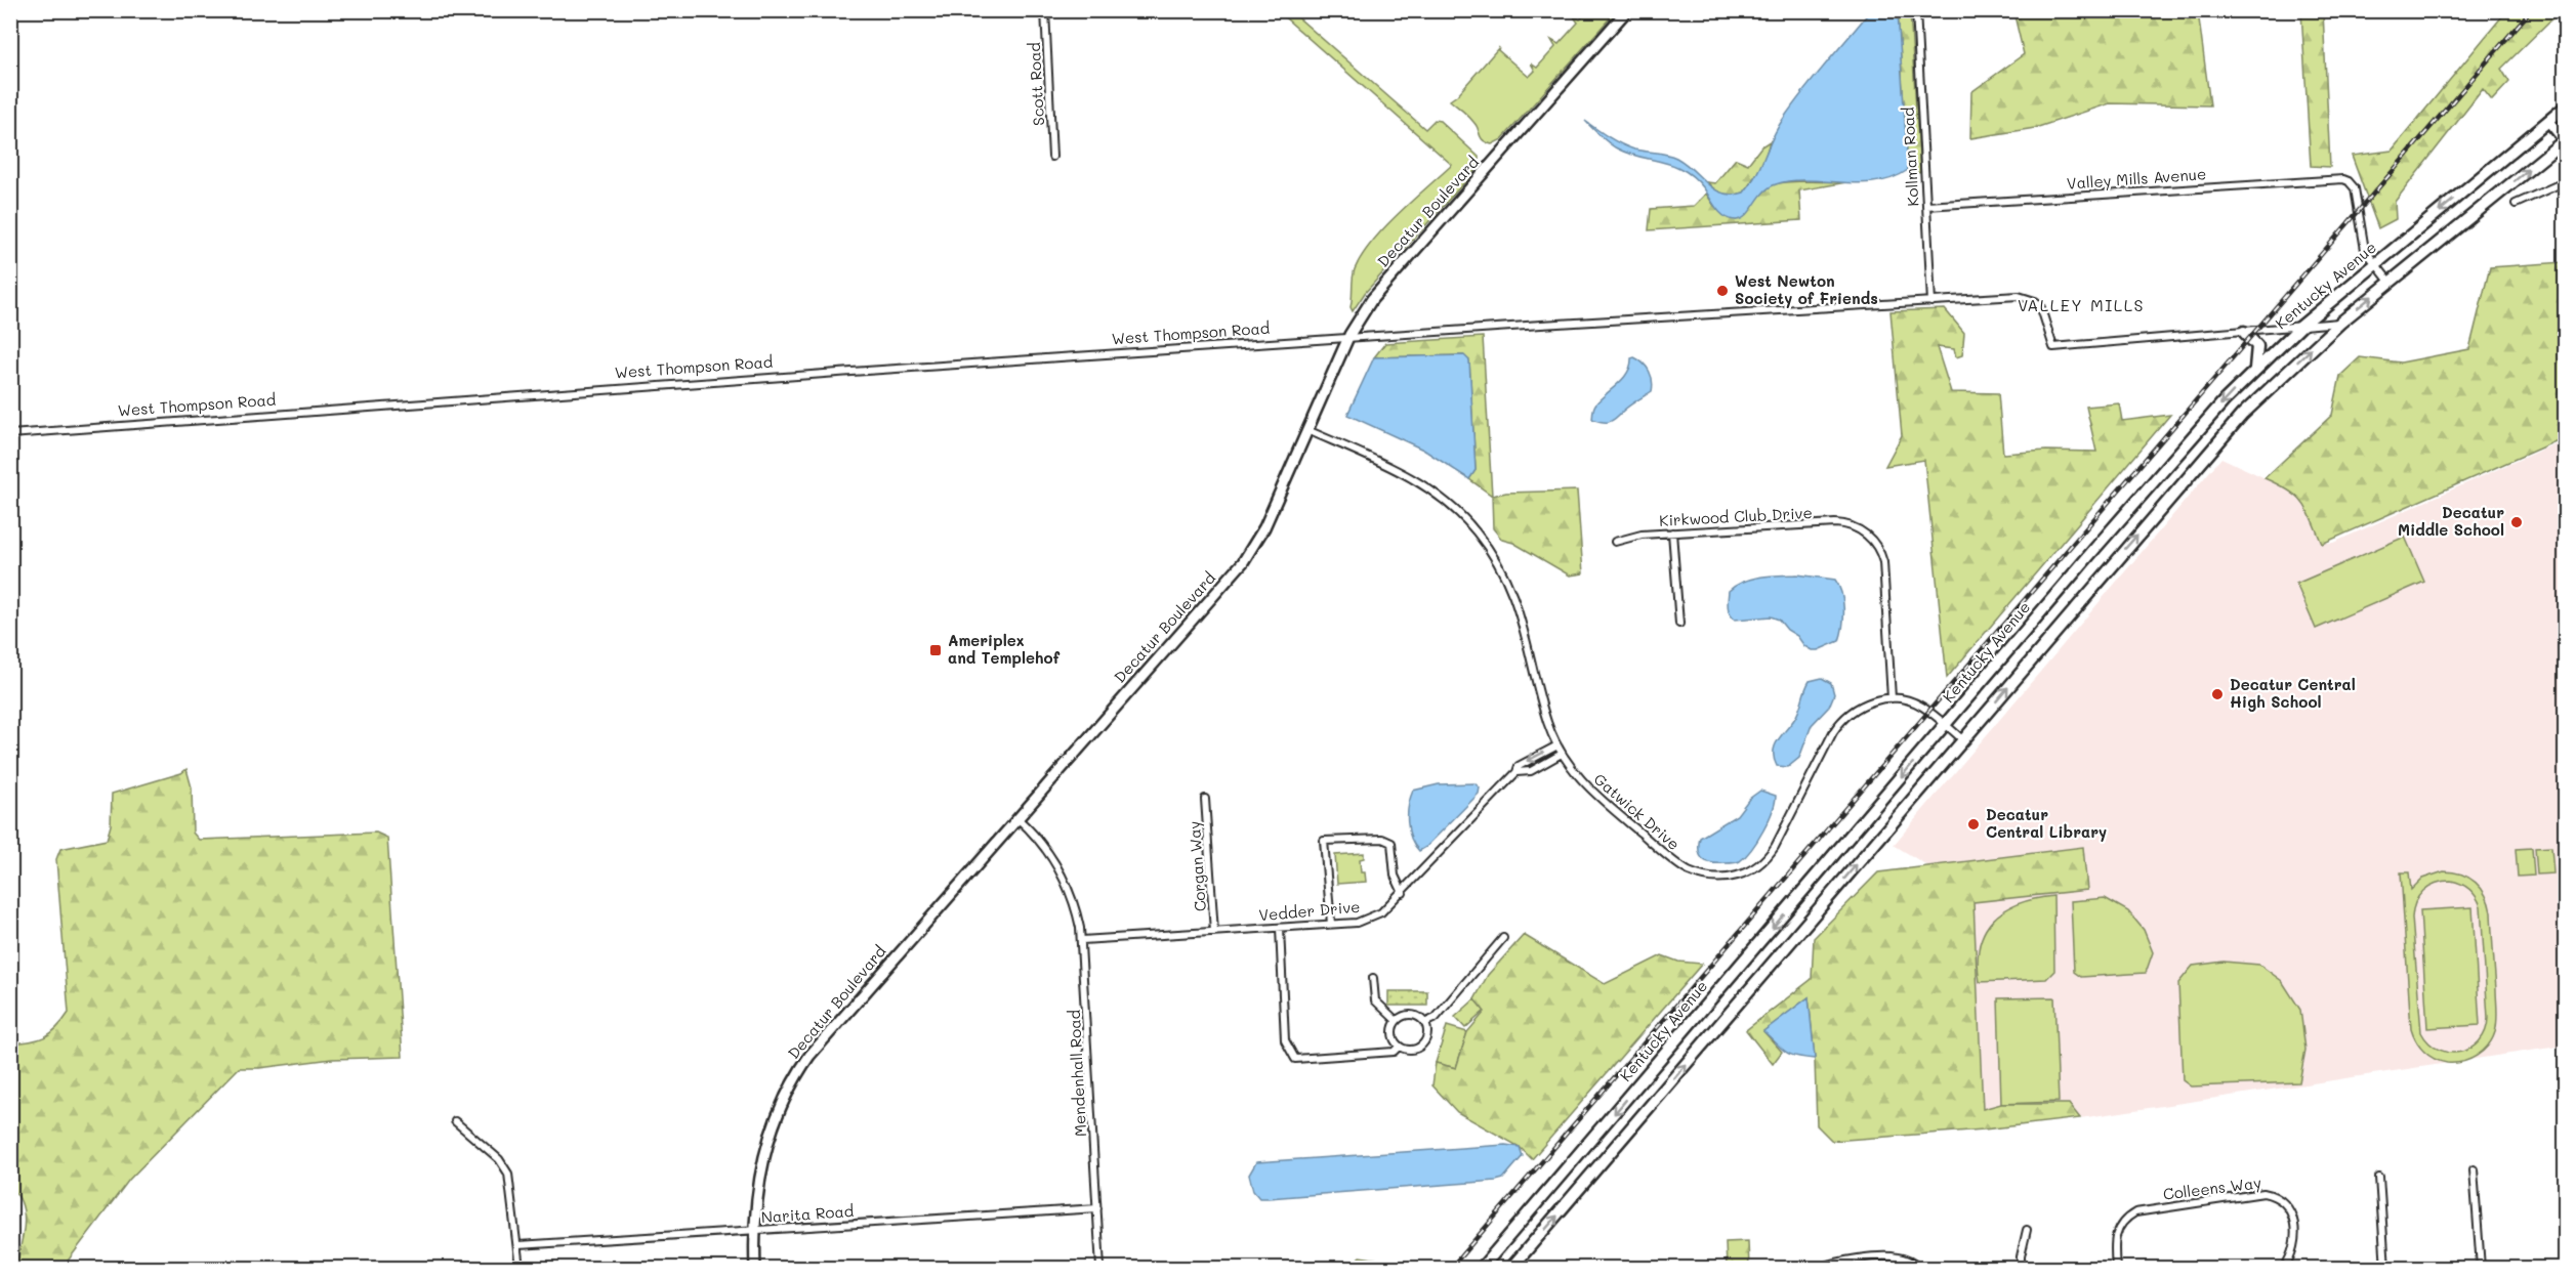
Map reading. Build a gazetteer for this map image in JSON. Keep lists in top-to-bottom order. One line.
{"streets":{"main road":["Kentucky Avenue"],"street":["Scott Road","Kollman Road","Valley Mills Avenue","Decatur Boulevard","West Thompson Road","Kirkwood Club Drive","Gatwick Drive","Corgan Way","Vedder Drive","Mendenhall Road","Colleens Way","Narita Road"]},"crossings":[["Kollman Road","Valley Mills Avenue"],["Kollman Road","West Thompson Road"],["Valley Mills Avenue","Kentucky Avenue"],["Decatur Boulevard","West Thompson Road"],["Decatur Boulevard","Gatwick Drive"],["Decatur Boulevard","Mendenhall Road"],["Decatur Boulevard","Narita Road"],["Kentucky Avenue","West Thompson Road"],["Kentucky Avenue","Gatwick Drive"],["Kirkwood Club Drive","Gatwick Drive"],["Gatwick Drive","Vedder Drive"],["Corgan Way","Vedder Drive"],["Vedder Drive","Mendenhall Road"],["Mendenhall Road","Narita Road"]],"districts":["VALLEY MILLS"],"places":{"other":["West Newton Society of Friends","Decatur Middle School","Decatur Central High School","Decatur Central Library"],"transit":["Ameriplex and Templehof"]}}
